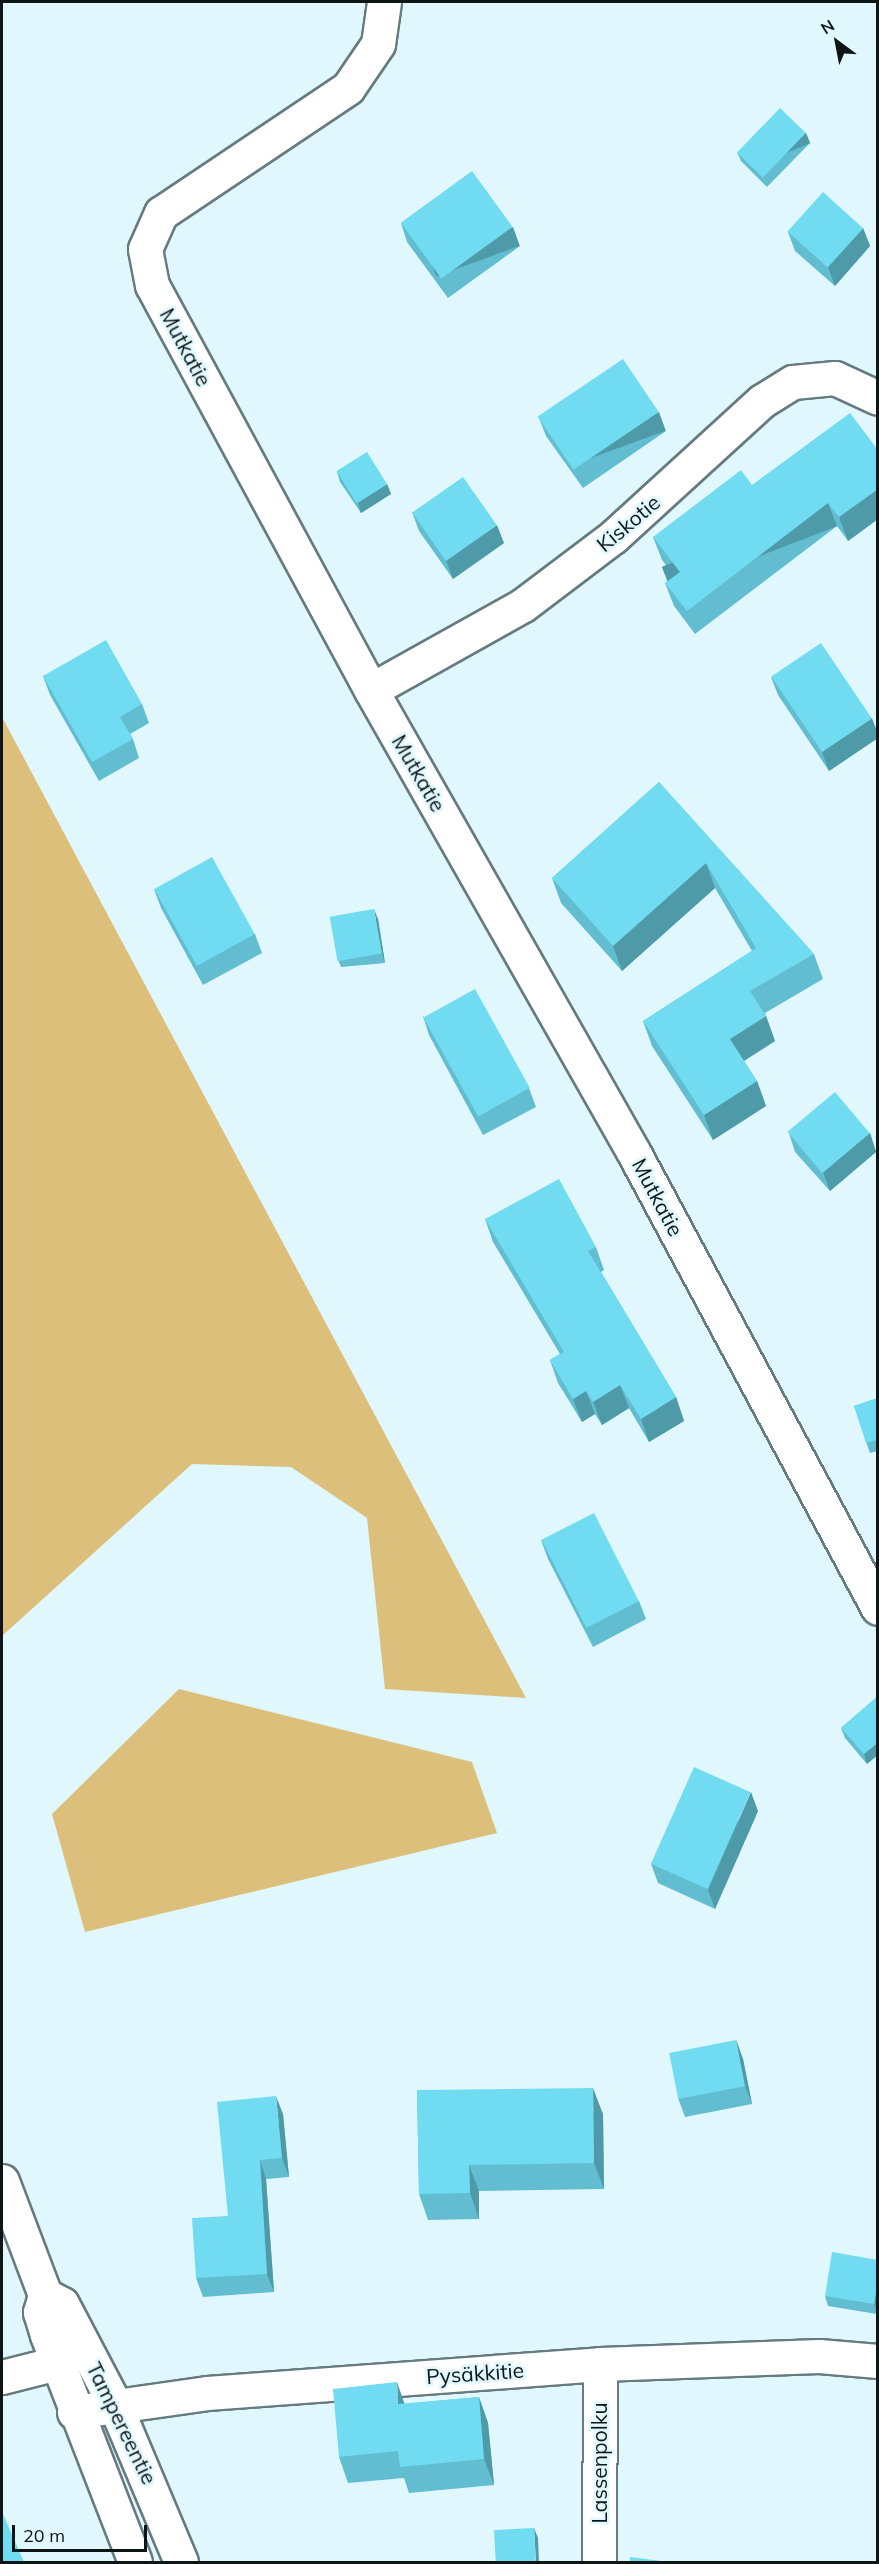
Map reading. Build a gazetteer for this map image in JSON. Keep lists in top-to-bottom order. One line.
{"streets":{"street":["Mutkatie","Kiskotie","Pysäkkitie","Tampereentie","Lassenpolku"]},"crossings":[["Mutkatie","Kiskotie"],["Pysäkkitie","Tampereentie"],["Pysäkkitie","Lassenpolku"]],"scale_bar":"20 m","north":"top left"}
